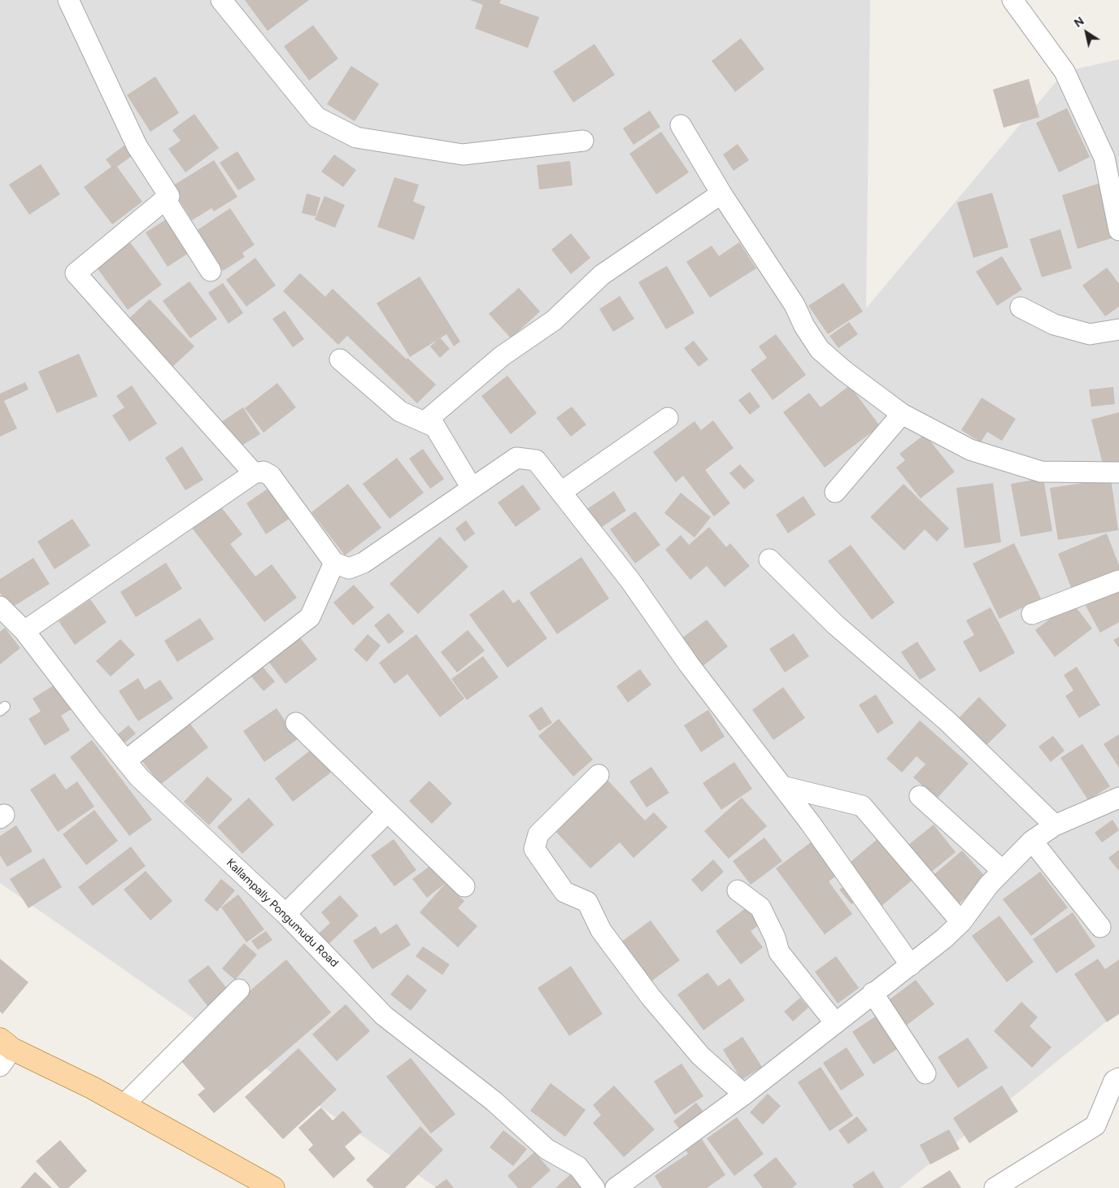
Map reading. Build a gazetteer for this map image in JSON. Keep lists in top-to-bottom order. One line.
{"streets":{"street":["Kallampally Pongumudu Road"]},"north":"top left"}
